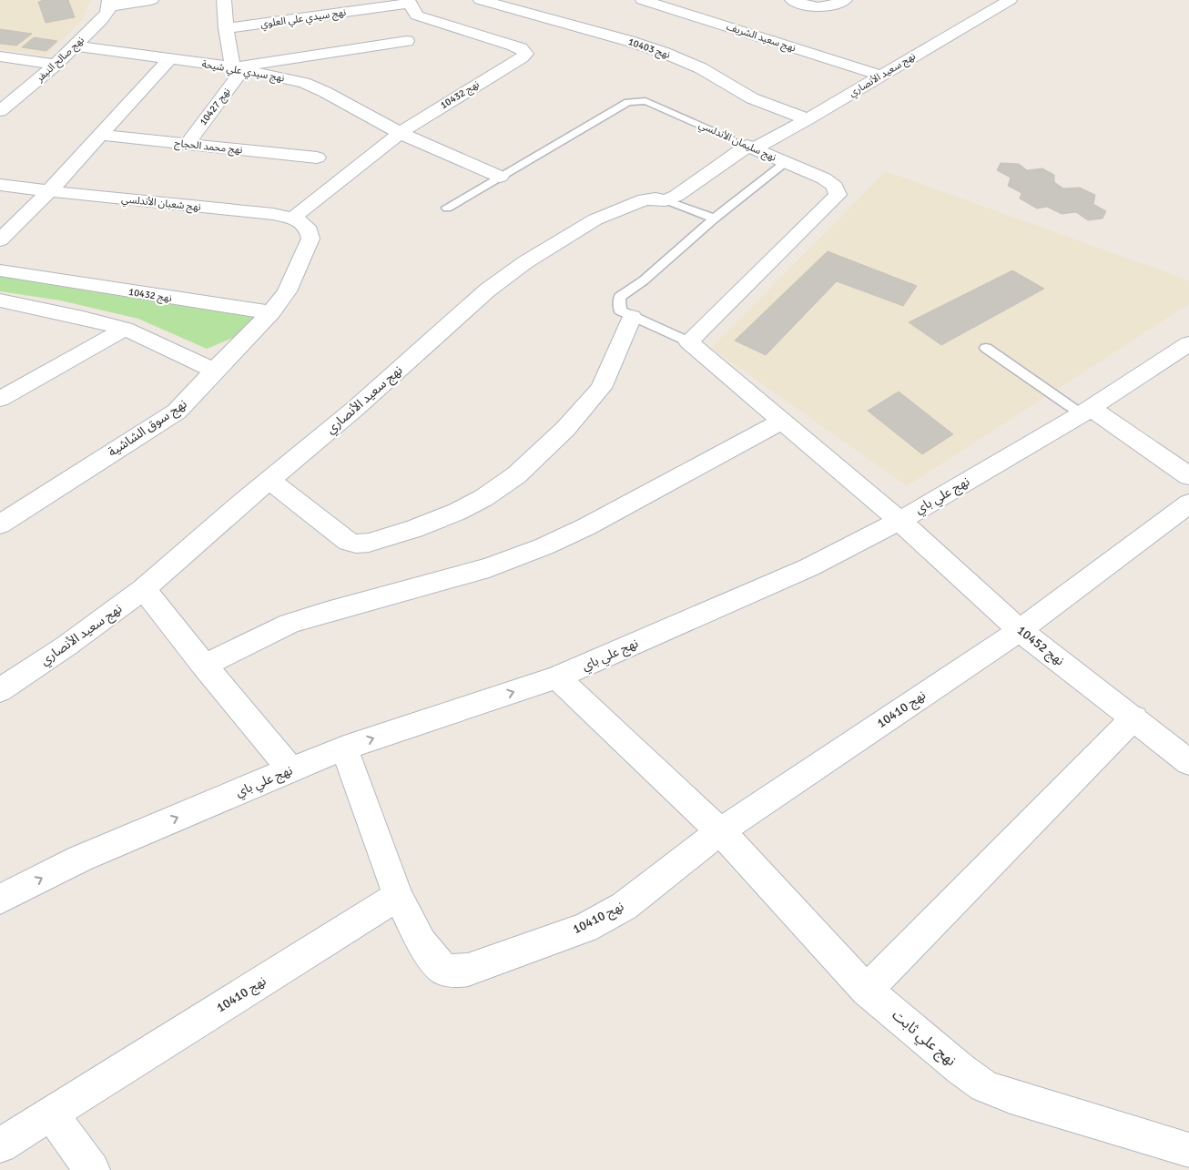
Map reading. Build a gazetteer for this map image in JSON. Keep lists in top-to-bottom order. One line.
{"streets":{"street":["نهج سيدي علي العلوي","نهج سعيد الشريف","نهج 10403","نهج صالح النيفر","نهج سيدي علي شيحة","نهج سعيد الأنصاري","نهج 10432","نهج 10427","نهج سليمان الأندلسي","نهج محمد الحجاج","نهج شعبان الأندلسي","نهج سوق الشاشية","نهج علي باي","نهج 10452","نهج 10410","نهج علي ثابت"]},"crossings":[["نهج سيدي علي العلوي","نهج 10432"],["نهج سعيد الشريف","نهج سعيد الأنصاري"],["نهج 10403","نهج سعيد الأنصاري"],["نهج صالح النيفر","نهج سيدي علي شيحة"],["نهج سيدي علي شيحة","نهج 10432"],["نهج سيدي علي شيحة","نهج 10427"],["نهج سيدي علي شيحة","نهج سليمان الأندلسي"],["نهج سعيد الأنصاري","نهج سليمان الأندلسي"],["نهج 10432","نهج شعبان الأندلسي"],["نهج 10432","نهج سوق الشاشية"],["نهج 10427","نهج محمد الحجاج"],["نهج سليمان الأندلسي","نهج 10452"],["نهج علي باي","نهج 10452"],["نهج علي باي","نهج علي ثابت"],["نهج 10452","نهج 10410"],["نهج 10410","نهج علي ثابت"]]}
